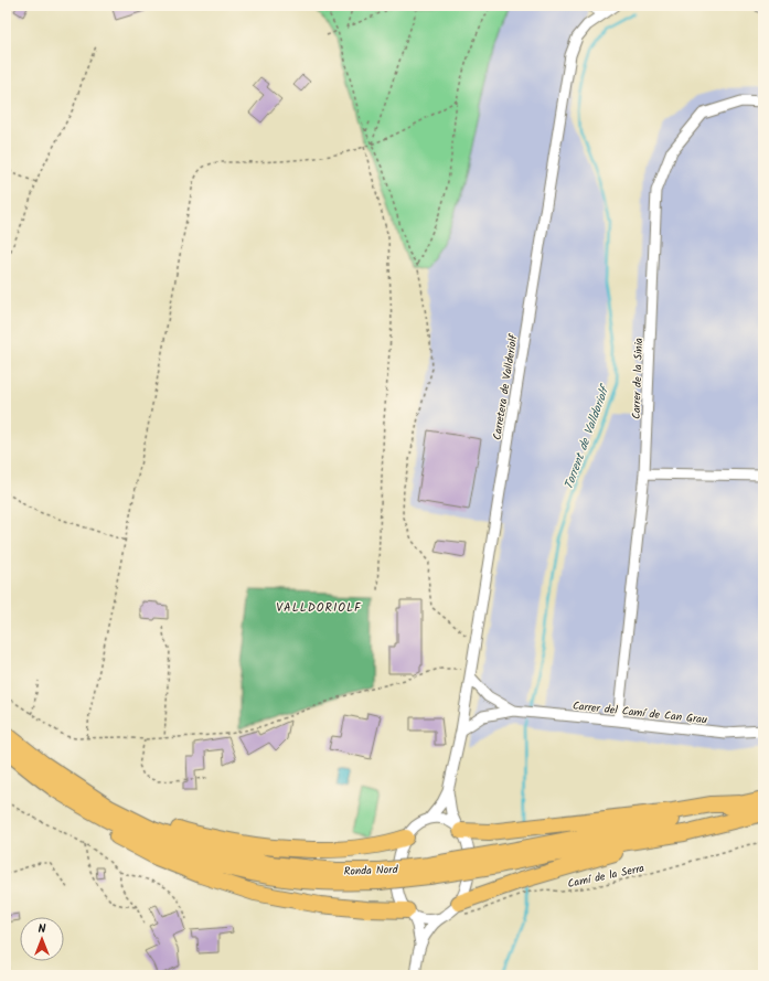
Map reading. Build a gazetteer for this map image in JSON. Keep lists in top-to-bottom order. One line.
{"streets":{"highway":["Ronda Nord"],"street":["Carrer de la Sinia","Carretera de Vallderiolf","Carrer del Camí de Can Grau"],"path":["Camí de la Serra"]},"crossings":[["Carrer de la Sinia","Carrer del Camí de Can Grau"],["Carretera de Vallderiolf","Carrer del Camí de Can Grau"],["Carretera de Vallderiolf","Camí de la Serra"]],"districts":["VALLDORIOLF"],"water":["Torrent de Valldoriolf"],"north":"top"}
